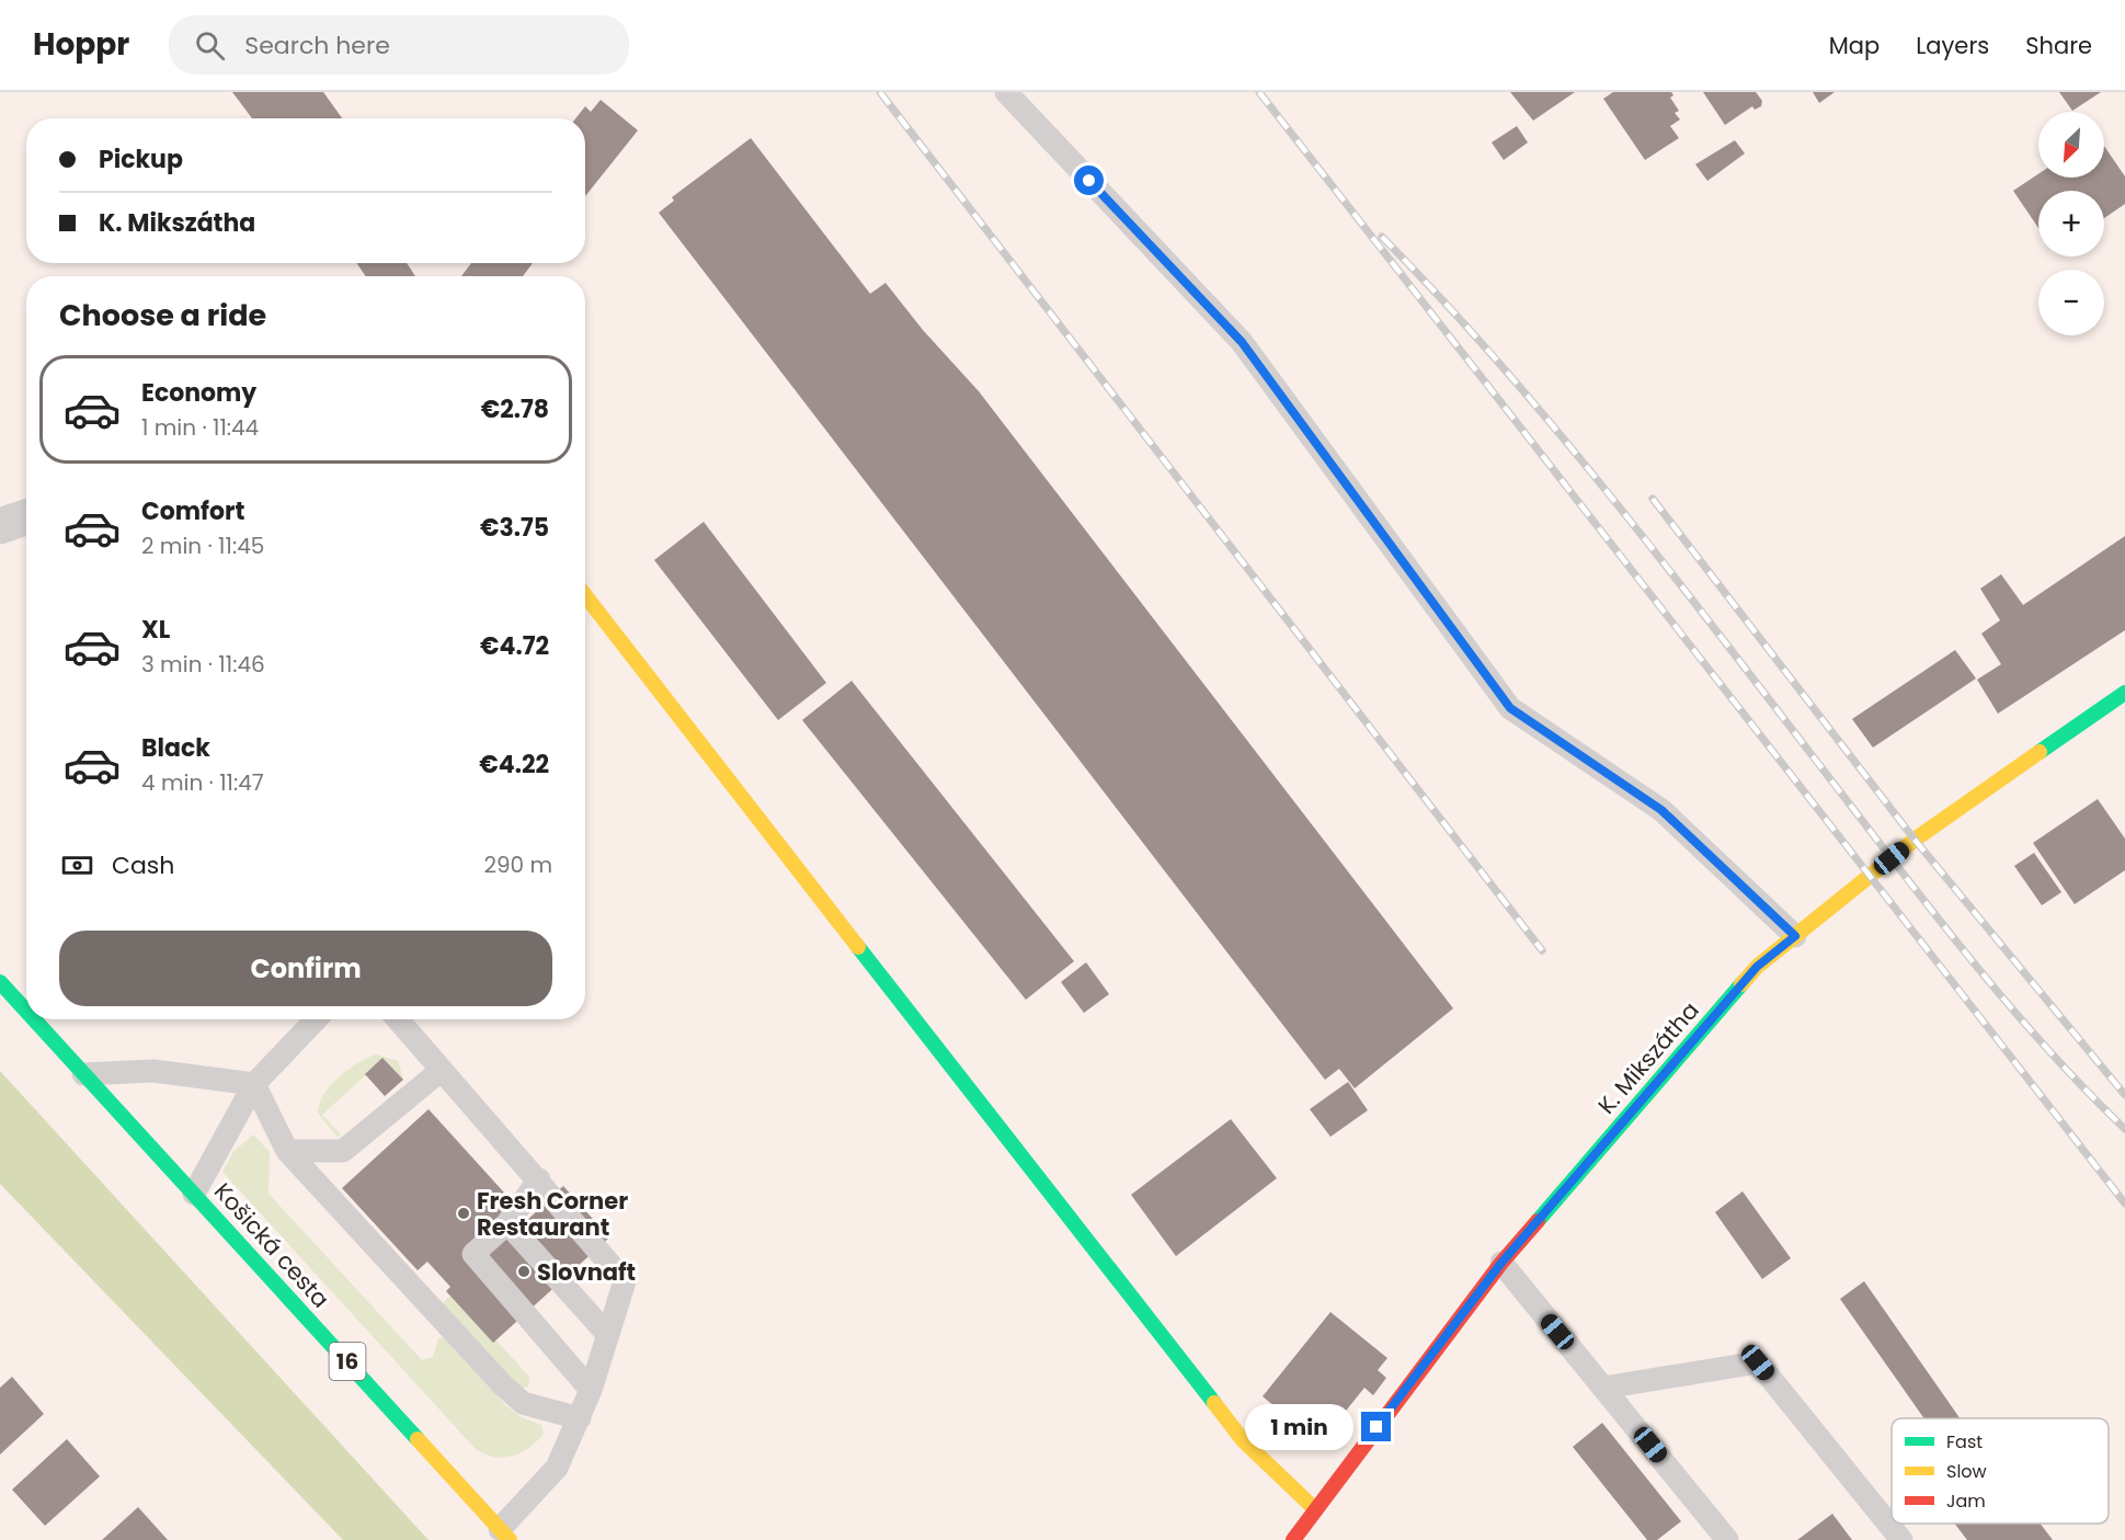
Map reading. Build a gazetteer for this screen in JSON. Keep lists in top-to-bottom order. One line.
{"streets":{"street":["K. Mikszátha","Košická cesta","16"]},"places":["Fresh Corner Restaurant","Slovnaft"],"legend":["Fast","Slow","Jam"],"north":"bottom left","page":{"header":"Hoppr","search":"Search here","nav":["Map","Layers","Share"],"map_buttons":["+","−"],"banner":["Pickup","K. Mikszátha"],"heading":"Choose a ride","list":[{"name":"Economy","note":"1 min · 11:44","value":"€2.78"},{"name":"Comfort","note":"2 min · 11:45","value":"€3.75"},{"name":"XL","note":"3 min · 11:46","value":"€4.72"},{"name":"Black","note":"4 min · 11:47","value":"€4.22"}],"pay":["Cash","290 m"],"buttons":"Confirm","bubble":"1 min"}}
